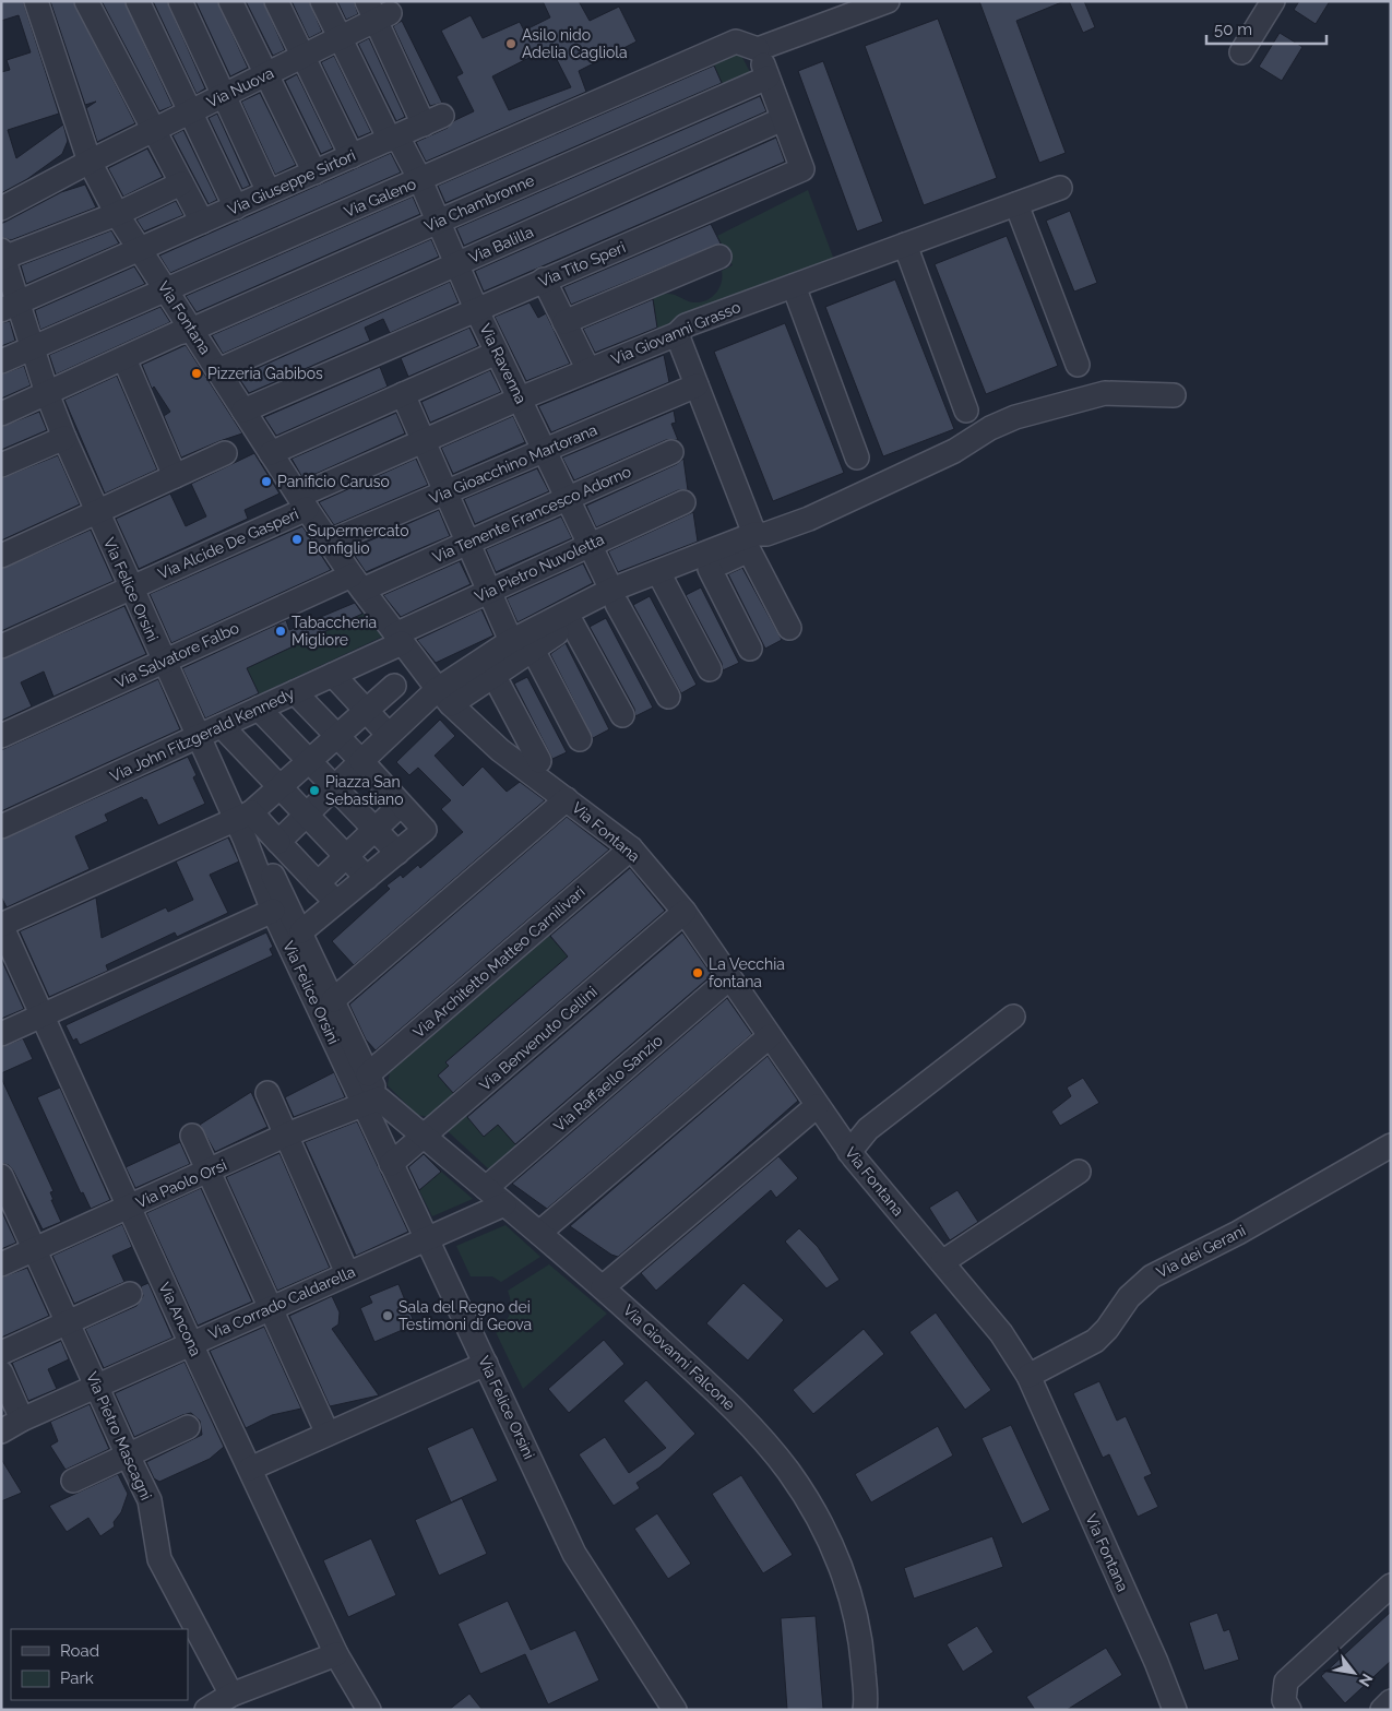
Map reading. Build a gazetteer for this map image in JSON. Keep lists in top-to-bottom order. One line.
{"streets":{"street":["Via Nuova","Via Giuseppe Sirtori","Via Galeno","Via Chambronne","Via Balilla","Via Tito Speri","Via Fontana","Via Giovanni Grasso","Via Ravenna","Via Gioacchino Martorana","Via Tenente Francesco Adorno","Via Alcide De Gasperi","Via Pietro Nuvoletta","Via Felice Orsini","Via Salvatore Falbo","Via John Fitzgerald Kennedy","Via Architetto Matteo Carnilivari","Via Benvenuto Cellini","Via Raffaello Sanzio","Via Paolo Orsi","Via dei Gerani","Via Corrado Caldarella","Via Ancona","Via Giovanni Falcone","Via Pietro Mascagni"]},"crossings":[["Via Nuova","Via Giuseppe Sirtori"],["Via Nuova","Via Fontana"],["Via Nuova","Via Ravenna"],["Via Giuseppe Sirtori","Via Fontana"],["Via Giuseppe Sirtori","Via Ravenna"],["Via Giuseppe Sirtori","Via Felice Orsini"],["Via Galeno","Via Tito Speri"],["Via Galeno","Via Fontana"],["Via Galeno","Via Ravenna"],["Via Galeno","Via Felice Orsini"],["Via Chambronne","Via Tito Speri"],["Via Chambronne","Via Fontana"],["Via Chambronne","Via Ravenna"],["Via Chambronne","Via Felice Orsini"],["Via Balilla","Via Tito Speri"],["Via Balilla","Via Fontana"],["Via Balilla","Via Ravenna"],["Via Tito Speri","Via Fontana"],["Via Tito Speri","Via Ravenna"],["Via Fontana","Via Giovanni Grasso"],["Via Fontana","Via Gioacchino Martorana"],["Via Fontana","Via Tenente Francesco Adorno"],["Via Fontana","Via Alcide De Gasperi"],["Via Fontana","Via Pietro Nuvoletta"],["Via Fontana","Via Salvatore Falbo"],["Via Fontana","Via John Fitzgerald Kennedy"],["Via Fontana","Via Architetto Matteo Carnilivari"],["Via Fontana","Via Benvenuto Cellini"],["Via Fontana","Via Raffaello Sanzio"],["Via Fontana","Via dei Gerani"],["Via Giovanni Grasso","Via Ravenna"],["Via Giovanni Grasso","Via Alcide De Gasperi"],["Via Ravenna","Via Gioacchino Martorana"],["Via Ravenna","Via Tenente Francesco Adorno"],["Via Ravenna","Via Pietro Nuvoletta"],["Via Tenente Francesco Adorno","Via Salvatore Falbo"],["Via Alcide De Gasperi","Via Felice Orsini"],["Via Pietro Nuvoletta","Via John Fitzgerald Kennedy"],["Via Felice Orsini","Via Salvatore Falbo"],["Via Felice Orsini","Via John Fitzgerald Kennedy"],["Via Felice Orsini","Via Benvenuto Cellini"],["Via Felice Orsini","Via Paolo Orsi"],["Via Felice Orsini","Via Corrado Caldarella"],["Via Felice Orsini","Via Giovanni Falcone"],["Via Benvenuto Cellini","Via Giovanni Falcone"],["Via Raffaello Sanzio","Via Giovanni Falcone"],["Via Paolo Orsi","Via Ancona"],["Via Paolo Orsi","Via Giovanni Falcone"],["Via Paolo Orsi","Via Pietro Mascagni"],["Via Corrado Caldarella","Via Ancona"],["Via Corrado Caldarella","Via Giovanni Falcone"],["Via Corrado Caldarella","Via Pietro Mascagni"]],"places":["Asilo nido Adelia Cagliola","Pizzeria Gabibos","Panificio Caruso","Supermercato Bonfiglio","Tabaccheria Migliore","Piazza San Sebastiano","La Vecchia fontana","Sala del Regno dei Testimoni di Geova"],"legend":["Road","Park"],"scale_bar":"50 m","north":"bottom right"}
